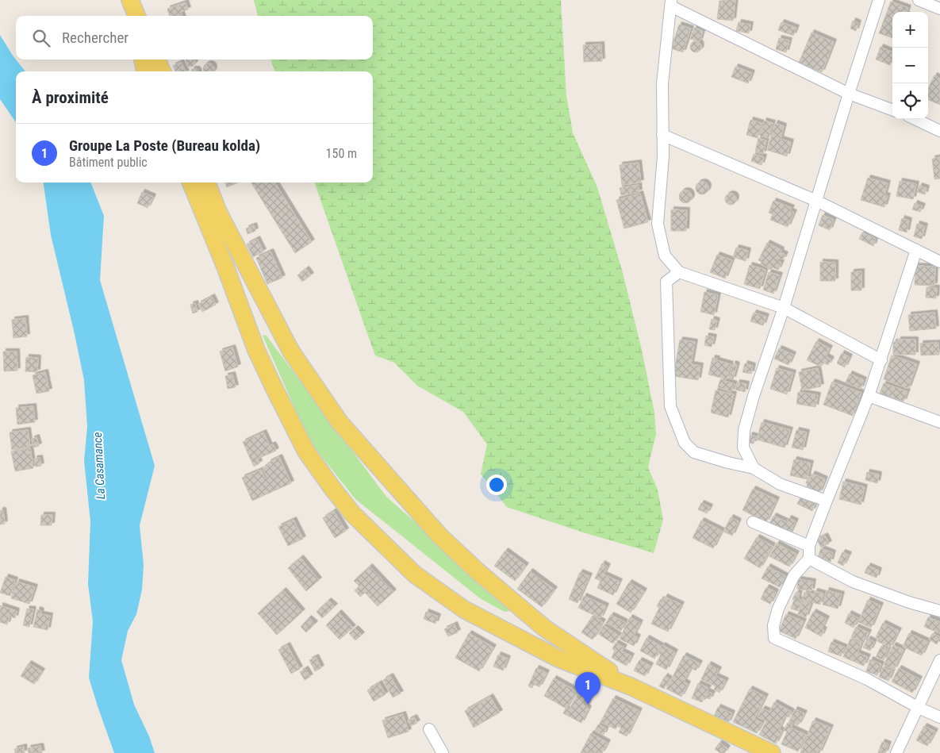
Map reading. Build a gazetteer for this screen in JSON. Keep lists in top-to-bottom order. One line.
{"water":["La Casamance"],"page":{"map_buttons":["+","−"],"search":"Rechercher","heading":"À proximité","list":[{"mark":"1","name":"Groupe La Poste (Bureau kolda)","note":"Bâtiment public","value":"150 m"}],"pins":"1"}}
